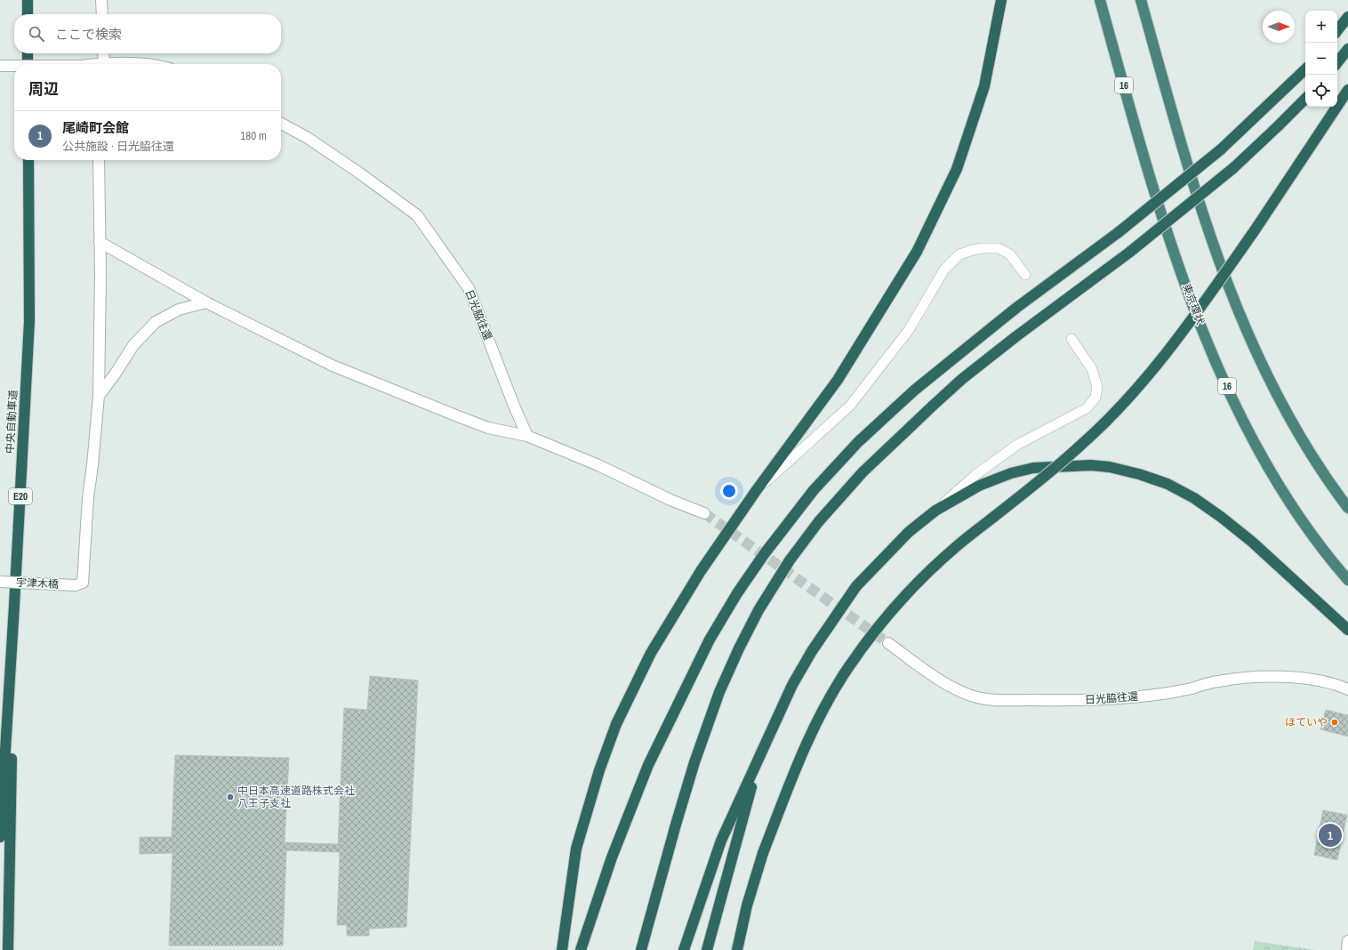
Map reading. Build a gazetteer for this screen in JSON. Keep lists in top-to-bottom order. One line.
{"streets":{"highway":["16","東京環状","中央自動車道","E20"],"street":["日光脇往還","宇津木橋"]},"places":["ほていや","中日本高速道路株式会社 八王子支社"],"north":"right","page":{"map_buttons":["+","−"],"search":"ここで検索","heading":"周辺","list":[{"mark":"1","name":"尾崎町会館","note":"公共施設 · 日光脇往還","value":"180 m"}],"pins":"1"}}
